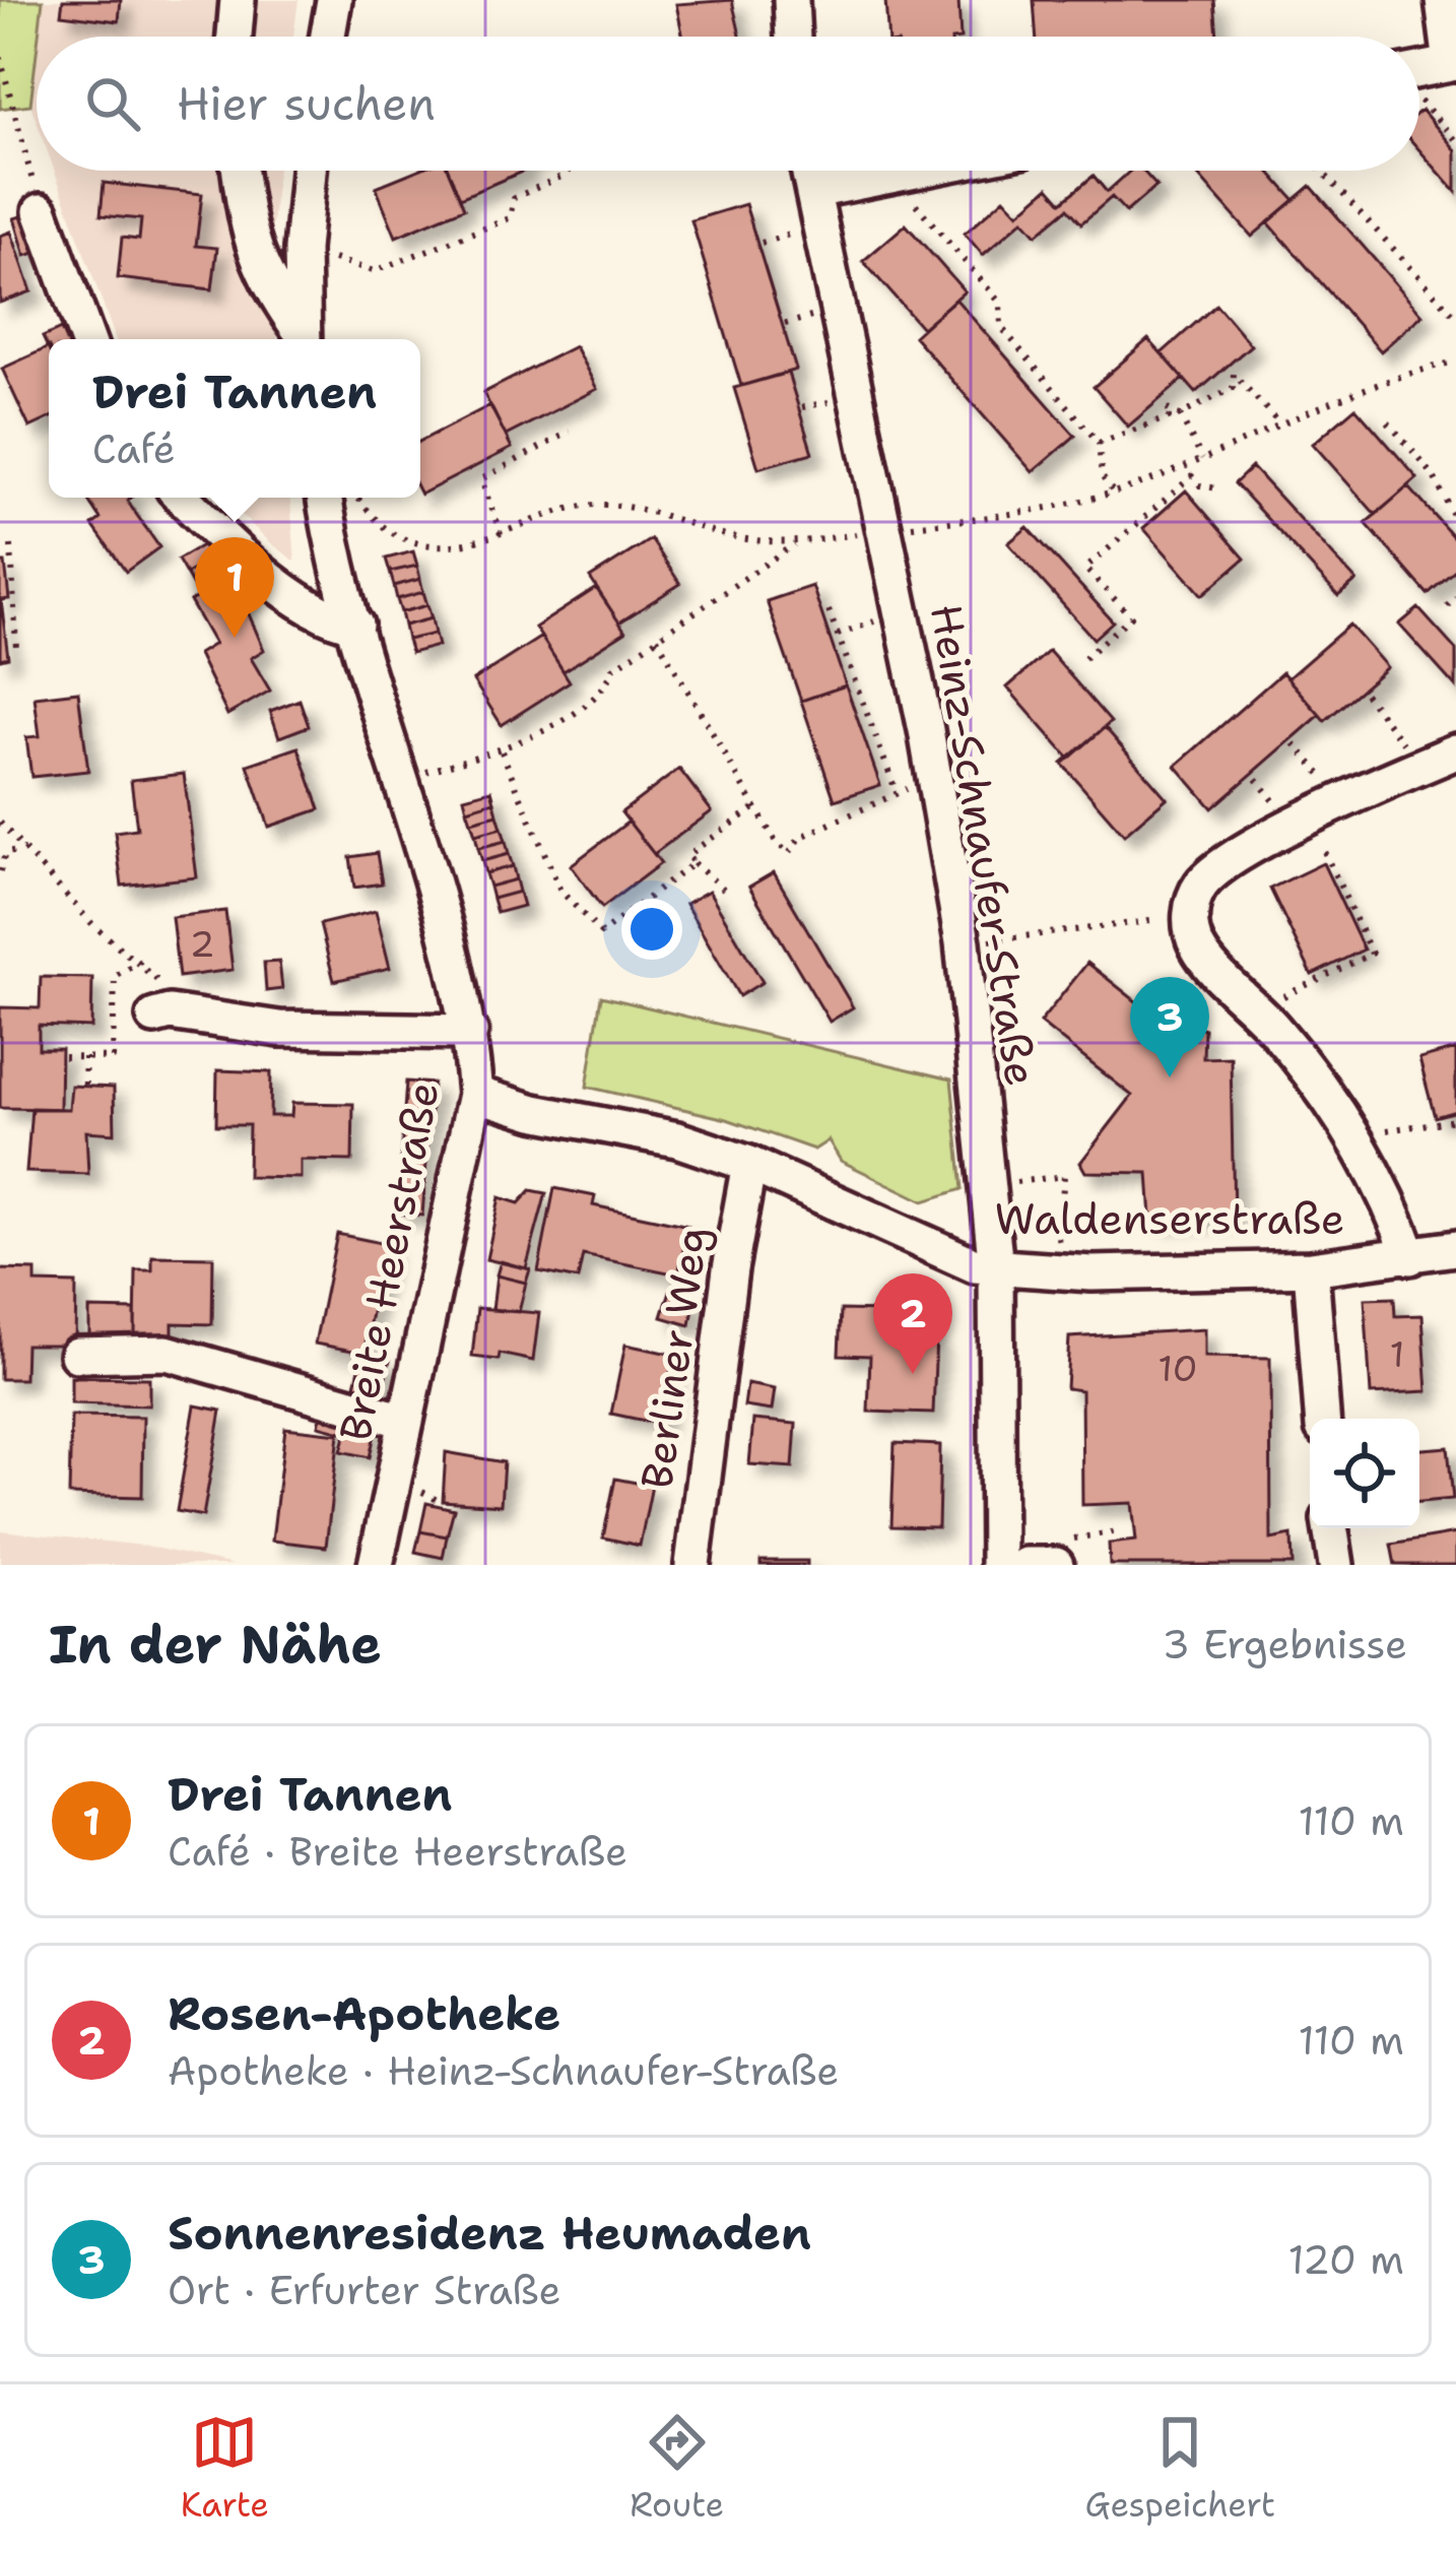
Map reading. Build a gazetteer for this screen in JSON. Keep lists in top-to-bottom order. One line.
{"streets":{"street":["Heinz-Schnaufer-Straße","Waldenserstraße","Breite Heerstraße","Berliner Weg"]},"crossings":[["Heinz-Schnaufer-Straße","Waldenserstraße"],["Waldenserstraße","Breite Heerstraße"],["Waldenserstraße","Berliner Weg"]],"house_numbers":["2","1","10"],"page":{"search":"Hier suchen","popup":["Drei Tannen","Café"],"pins":["1","3","2"],"heading":["In der Nähe","3 Ergebnisse"],"list":[{"mark":"1","name":"Drei Tannen","note":"Café · Breite Heerstraße","value":"110 m"},{"mark":"2","name":"Rosen-Apotheke","note":"Apotheke · Heinz-Schnaufer-Straße","value":"110 m"},{"mark":"3","name":"Sonnenresidenz Heumaden","note":"Ort · Erfurter Straße","value":"120 m"}],"nav":["Karte","Route","Gespeichert"]}}
